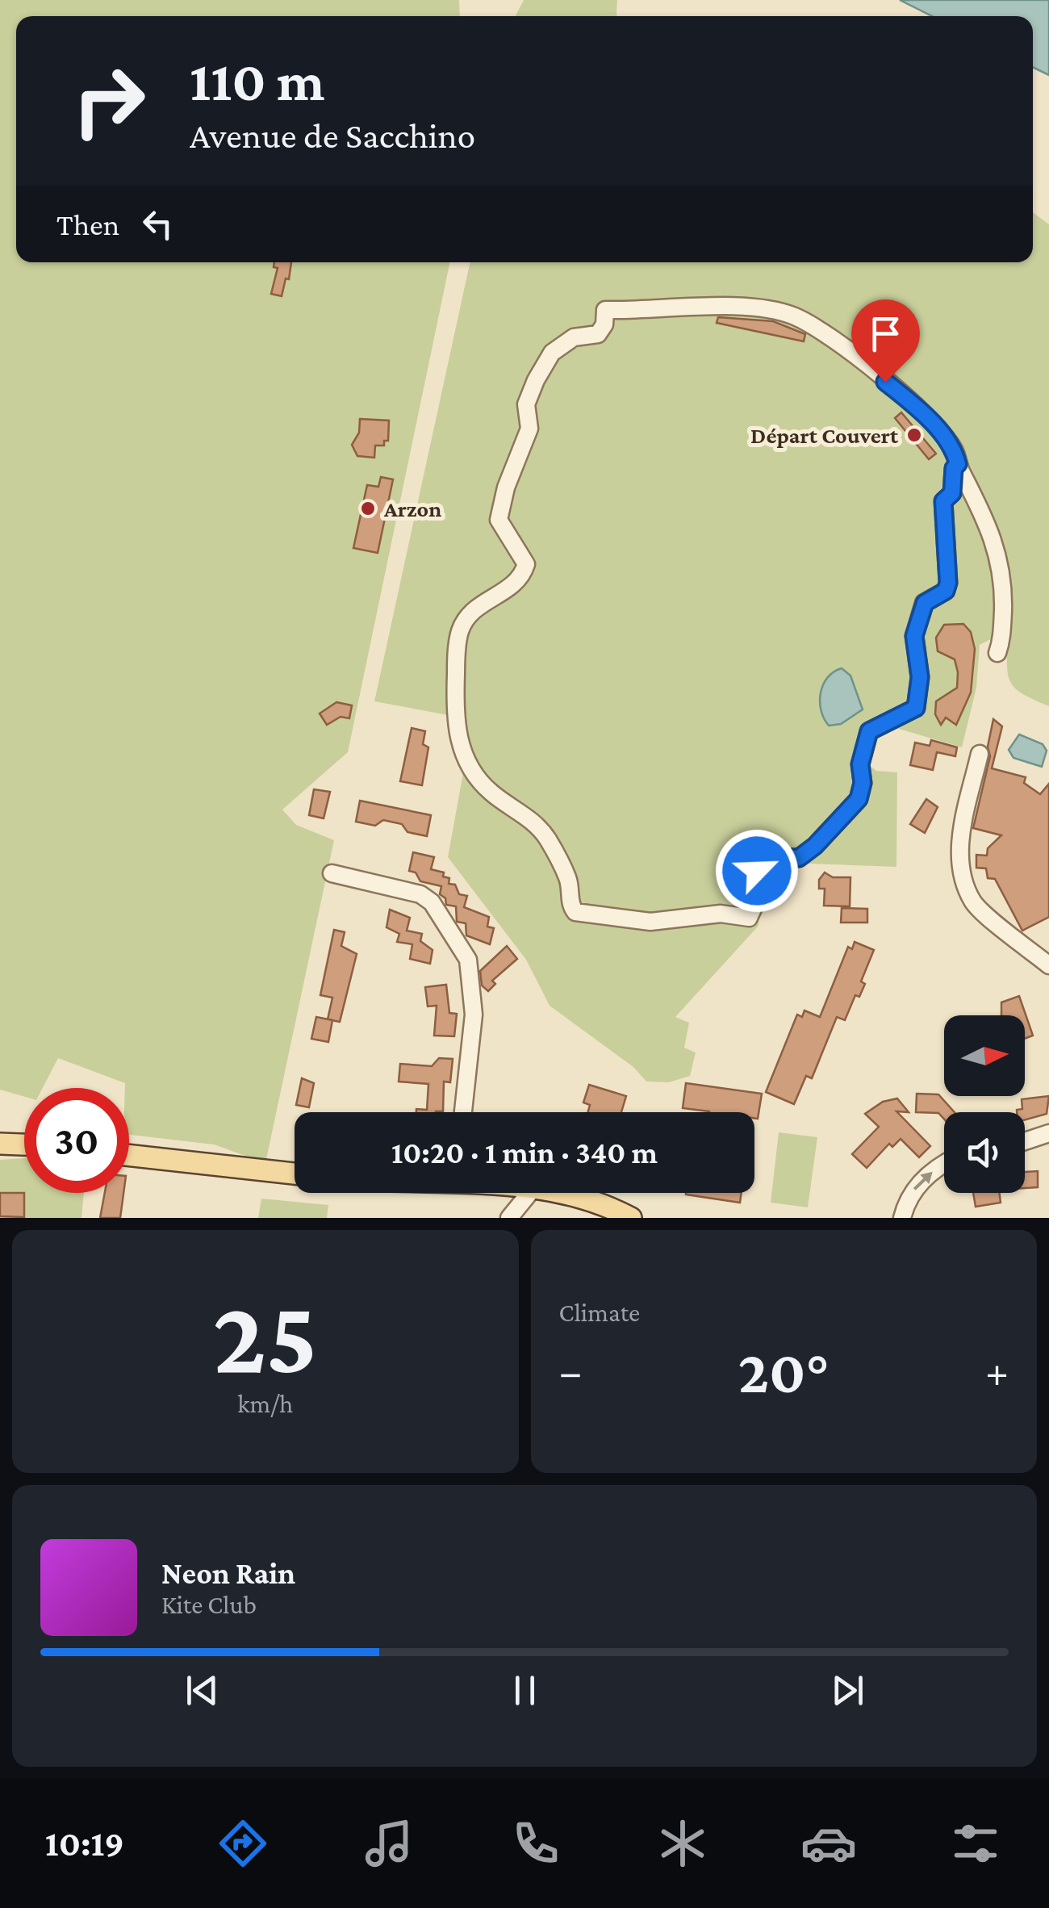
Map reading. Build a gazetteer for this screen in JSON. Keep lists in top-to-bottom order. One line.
{"places":["Départ Couvert","Arzon"],"north":"right","page":{"turn":["110 m","Avenue de Sacchino"],"then":"Then","limit":"30","trip":"10:20 · 1 min · 340 m","tile":[["25","km/h"],"Climate"],"heat":["−","20°","+"],"song":["Neon Rain","Kite Club"],"tabs":"10:19"}}
